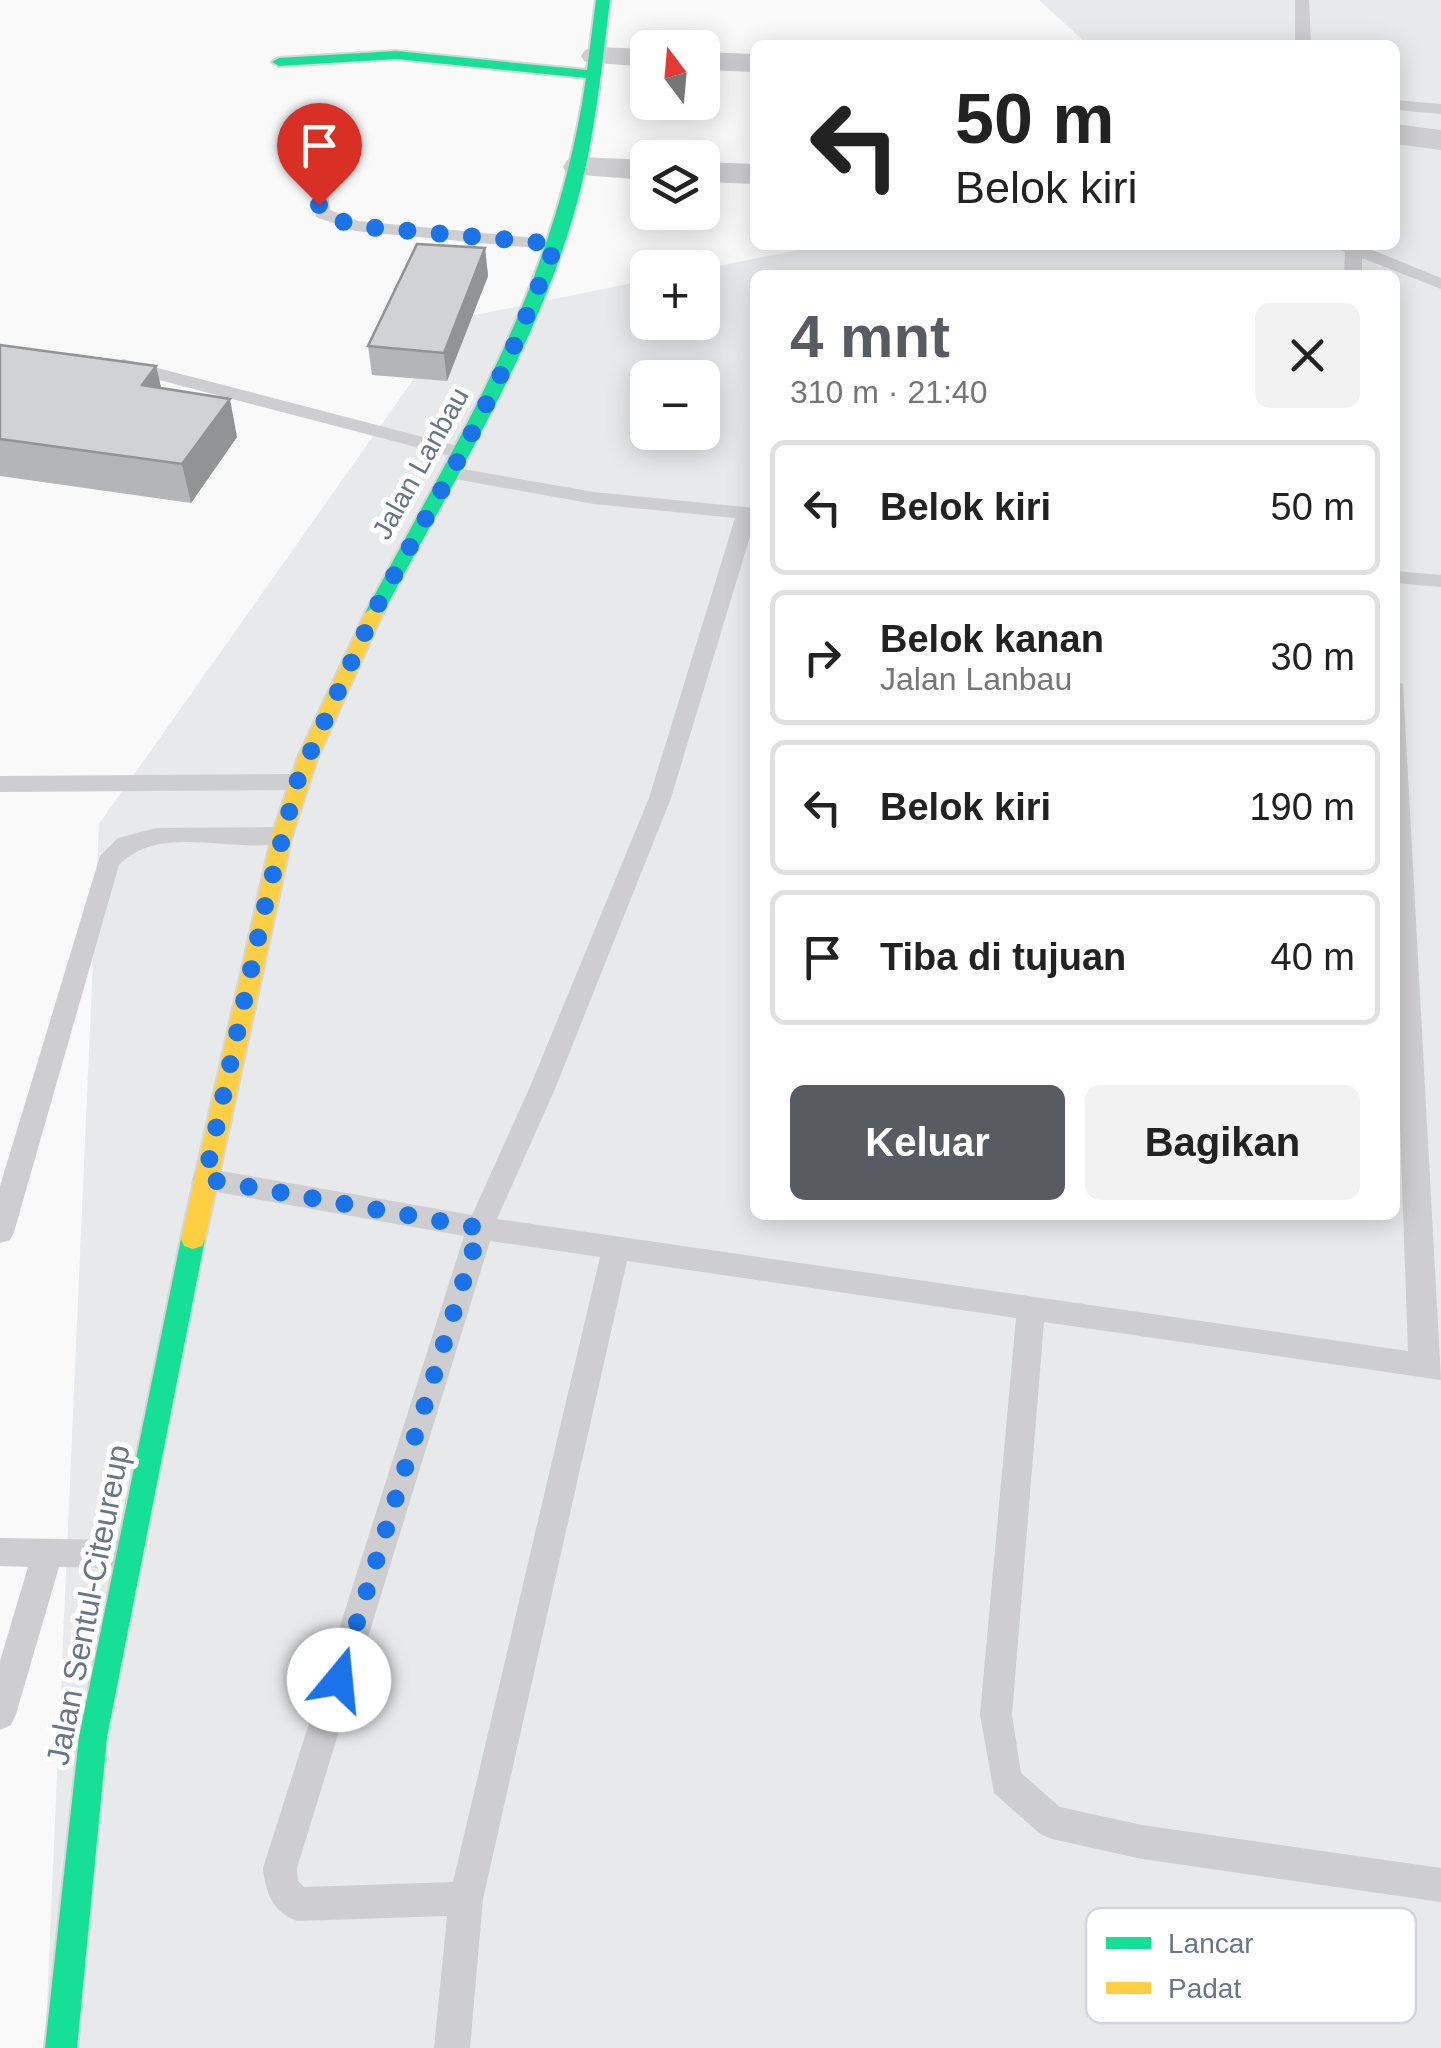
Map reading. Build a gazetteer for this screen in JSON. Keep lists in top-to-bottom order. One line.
{"streets":{"street":["Jalan Lanbau","Jalan Sentul-Citeureup"]},"crossings":[["Jalan Lanbau","Jalan Sentul-Citeureup"]],"legend":["Lancar","Padat"],"north":"top","page":{"map_buttons":["+","−"],"turn":["50 m","Belok kiri"],"heading":["4 mnt","310 m · 21:40"],"list":[{"name":"Belok kiri","value":"50 m"},{"name":"Belok kanan","note":"Jalan Lanbau","value":"30 m"},{"name":"Belok kiri","value":"190 m"},{"name":"Tiba di tujuan","value":"40 m"}],"buttons":["Keluar","Bagikan"]}}
